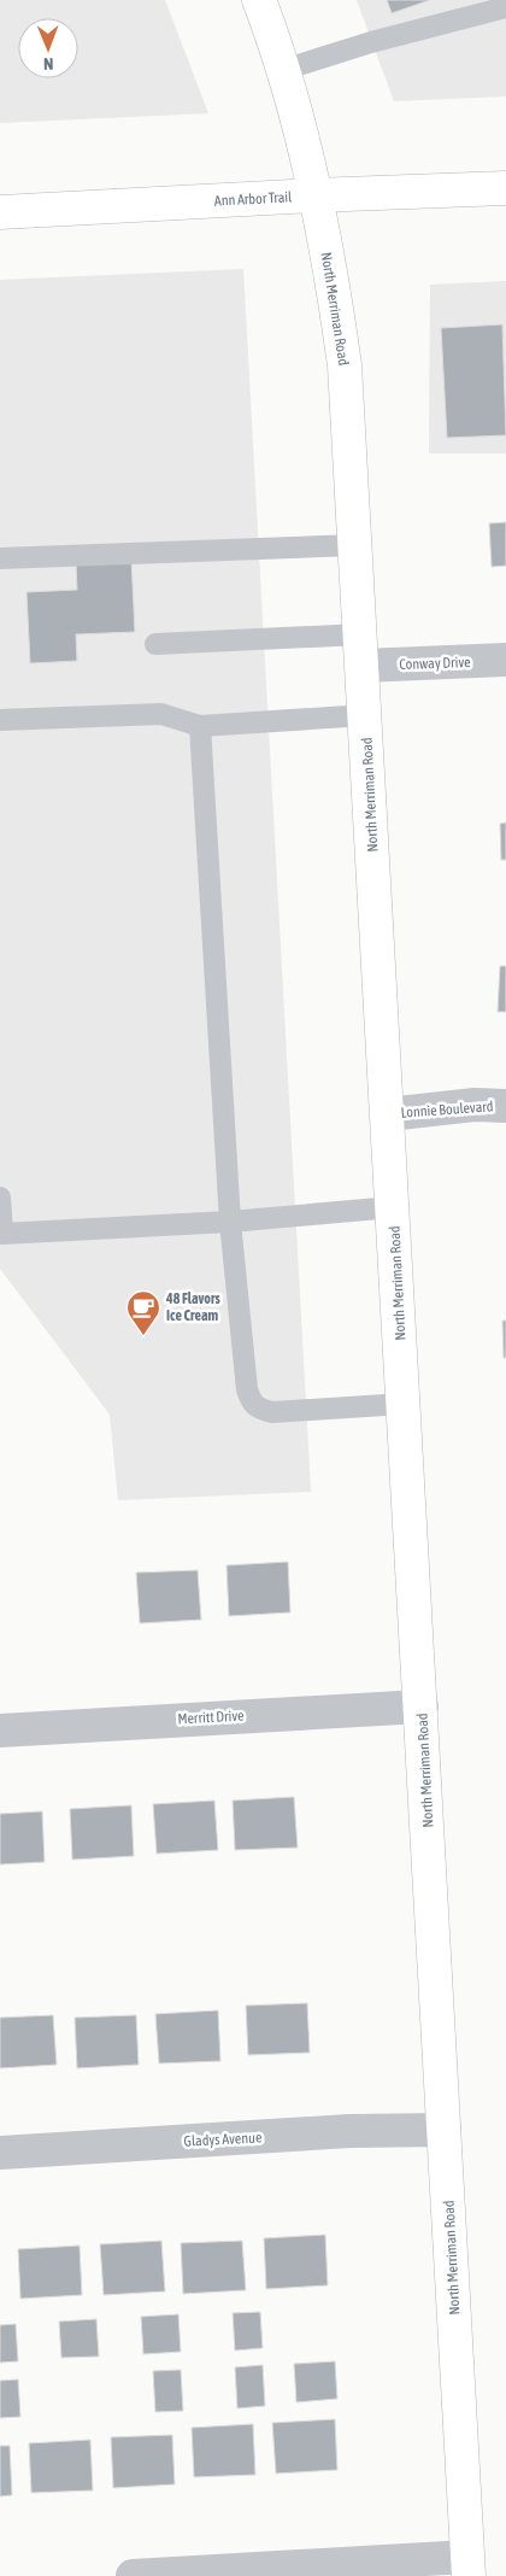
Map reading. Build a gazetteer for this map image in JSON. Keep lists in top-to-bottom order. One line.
{"streets":{"main road":["Ann Arbor Trail","North Merriman Road"],"street":["Conway Drive","Lonnie Boulevard","Merritt Drive","Gladys Avenue"]},"crossings":[["Ann Arbor Trail","North Merriman Road"],["North Merriman Road","Conway Drive"],["North Merriman Road","Lonnie Boulevard"],["North Merriman Road","Merritt Drive"],["North Merriman Road","Gladys Avenue"]],"places":{"cafe":["48 Flavors Ice Cream"]},"north":"bottom"}
